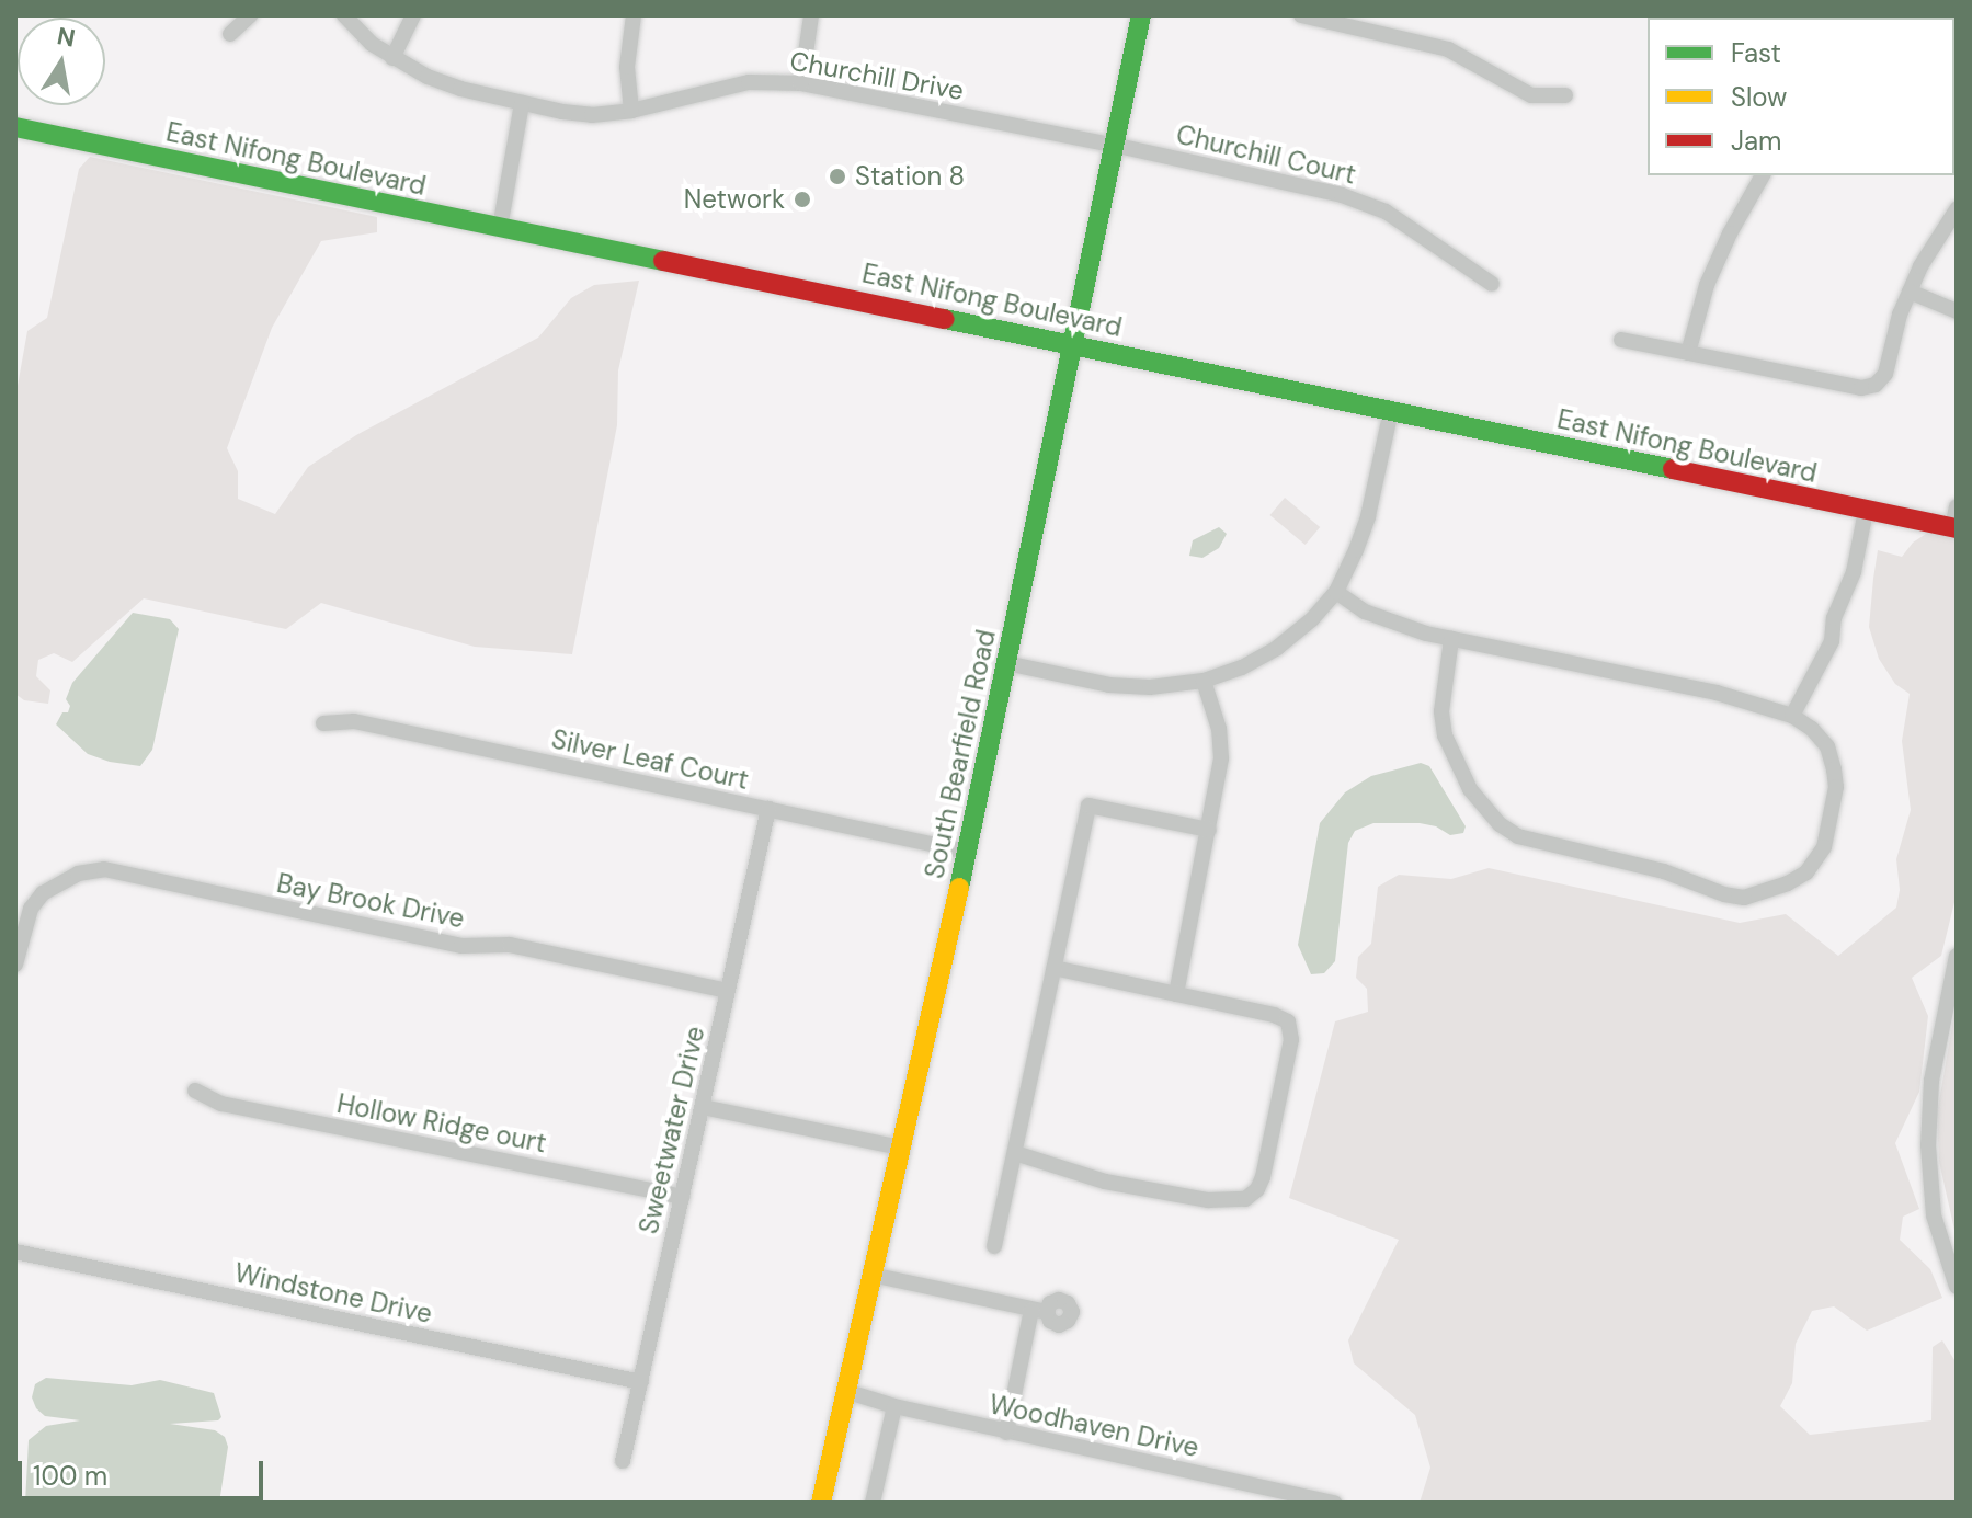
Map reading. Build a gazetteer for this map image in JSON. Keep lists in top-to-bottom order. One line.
{"streets":{"street":["Churchill Drive","Churchill Court","East Nifong Boulevard","South Bearfield Road","Silver Leaf Court","Bay Brook Drive","Hollow Ridge ourt","Sweetwater Drive","Windstone Drive","Woodhaven Drive"]},"crossings":[["Churchill Drive","Churchill Court"],["Churchill Drive","South Bearfield Road"],["Churchill Court","South Bearfield Road"],["East Nifong Boulevard","South Bearfield Road"],["South Bearfield Road","Silver Leaf Court"],["South Bearfield Road","Woodhaven Drive"],["Silver Leaf Court","Sweetwater Drive"],["Bay Brook Drive","Sweetwater Drive"],["Hollow Ridge ourt","Sweetwater Drive"],["Sweetwater Drive","Windstone Drive"]],"places":["Station 8","Network"],"legend":["Fast","Slow","Jam"],"scale_bar":"100 m","north":"top"}
